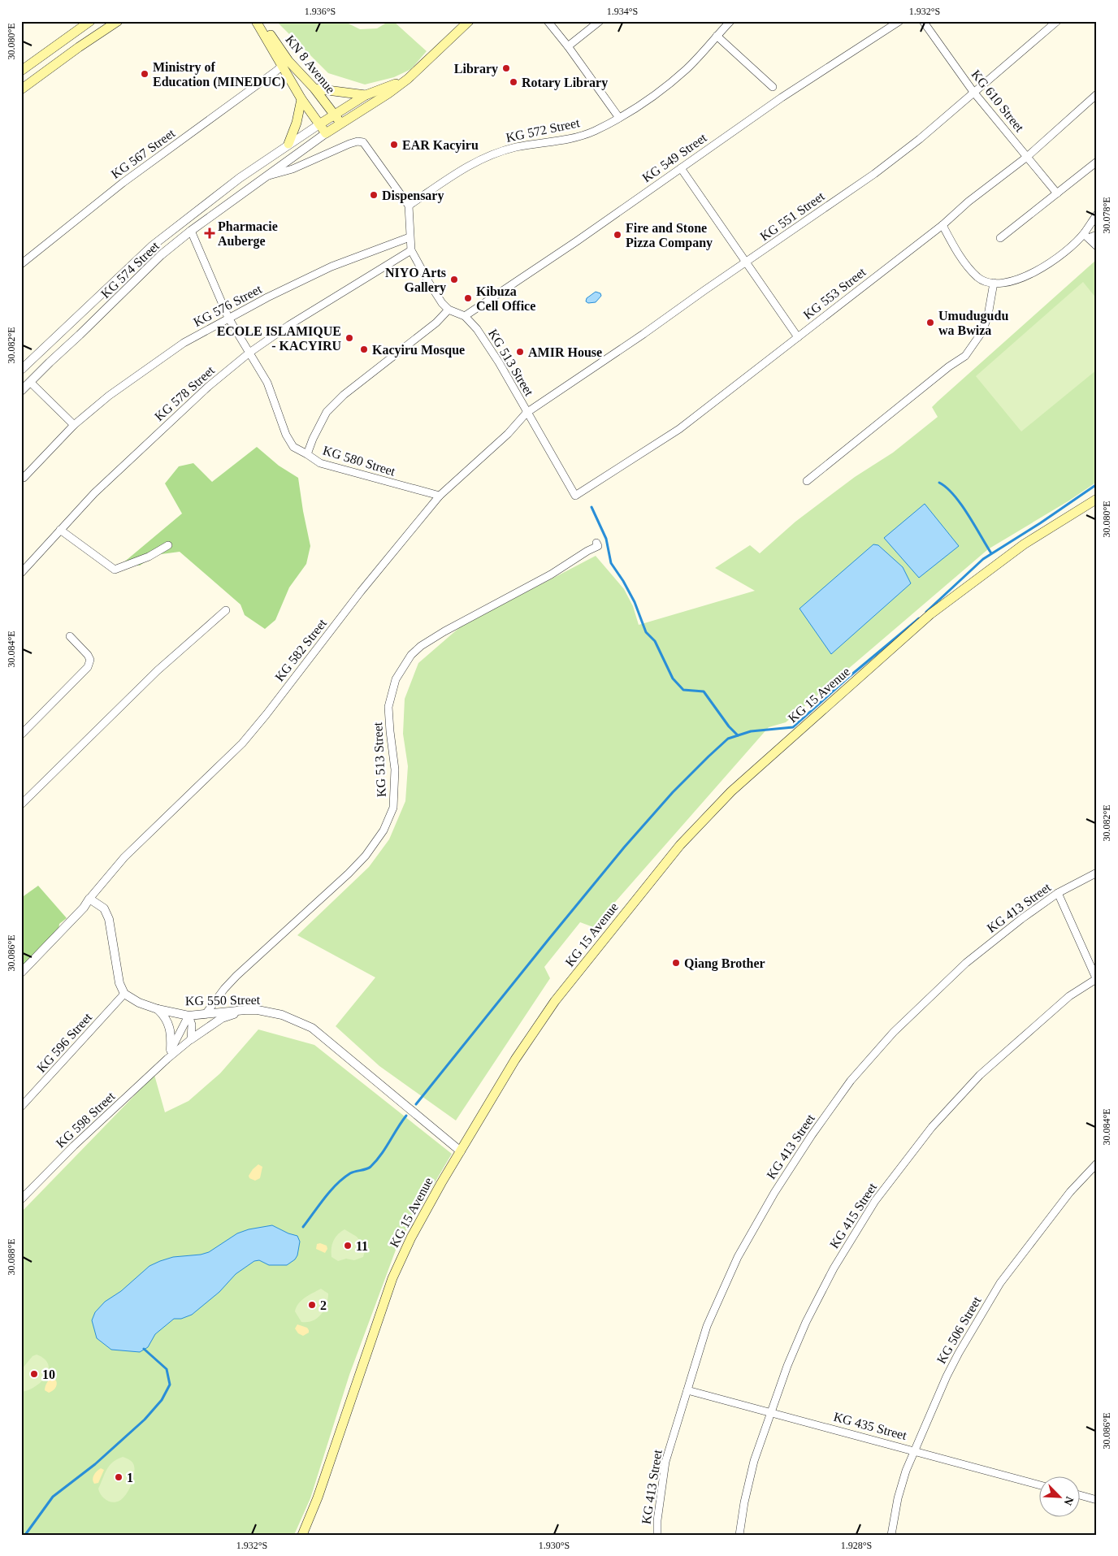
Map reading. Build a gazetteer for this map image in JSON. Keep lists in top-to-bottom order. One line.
{"streets":{"main road":["KN 8 Avenue","KG 15 Avenue"],"street":["KG 610 Street","KG 572 Street","KG 567 Street","KG 549 Street","KG 551 Street","KG 574 Street","KG 553 Street","KG 576 Street","KG 513 Street","KG 578 Street","KG 580 Street","KG 582 Street","KG 413 Street","KG 550 Street","KG 596 Street","KG 598 Street","KG 415 Street","KG 506 Street","KG 435 Street"]},"crossings":[["KN 8 Avenue","KG 567 Street"],["KG 610 Street","KG 551 Street"],["KG 610 Street","KG 553 Street"],["KG 572 Street","KG 574 Street"],["KG 572 Street","KG 513 Street"],["KG 549 Street","KG 513 Street"],["KG 551 Street","KG 513 Street"],["KG 551 Street","KG 582 Street"],["KG 574 Street","KG 513 Street"],["KG 553 Street","KG 513 Street"],["KG 576 Street","KG 513 Street"],["KG 513 Street","KG 578 Street"],["KG 513 Street","KG 580 Street"],["KG 513 Street","KG 582 Street"],["KG 513 Street","KG 550 Street"],["KG 580 Street","KG 582 Street"],["KG 15 Avenue","KG 550 Street"],["KG 413 Street","KG 435 Street"],["KG 550 Street","KG 596 Street"],["KG 550 Street","KG 598 Street"],["KG 415 Street","KG 435 Street"],["KG 506 Street","KG 435 Street"]],"places":{"other":["Library","Ministry of Education (MINEDUC)","Rotary Library","EAR Kacyiru","Dispensary","Fire and Stone Pizza Company","NIYO Arts Gallery","Kibuza Cell Office","Umudugudu wa Bwiza","ECOLE ISLAMIQUE - KACYIRU","Kacyiru Mosque","AMIR House","Qiang Brother","11","2","10","1"],"health":["Pharmacie Auberge"]},"north":"bottom right","coordinates":["1.936°S","1.934°S","1.932°S","30.080°E","30.078°E","30.082°E","30.084°E","30.086°E","30.088°E","1.930°S","1.928°S"]}
